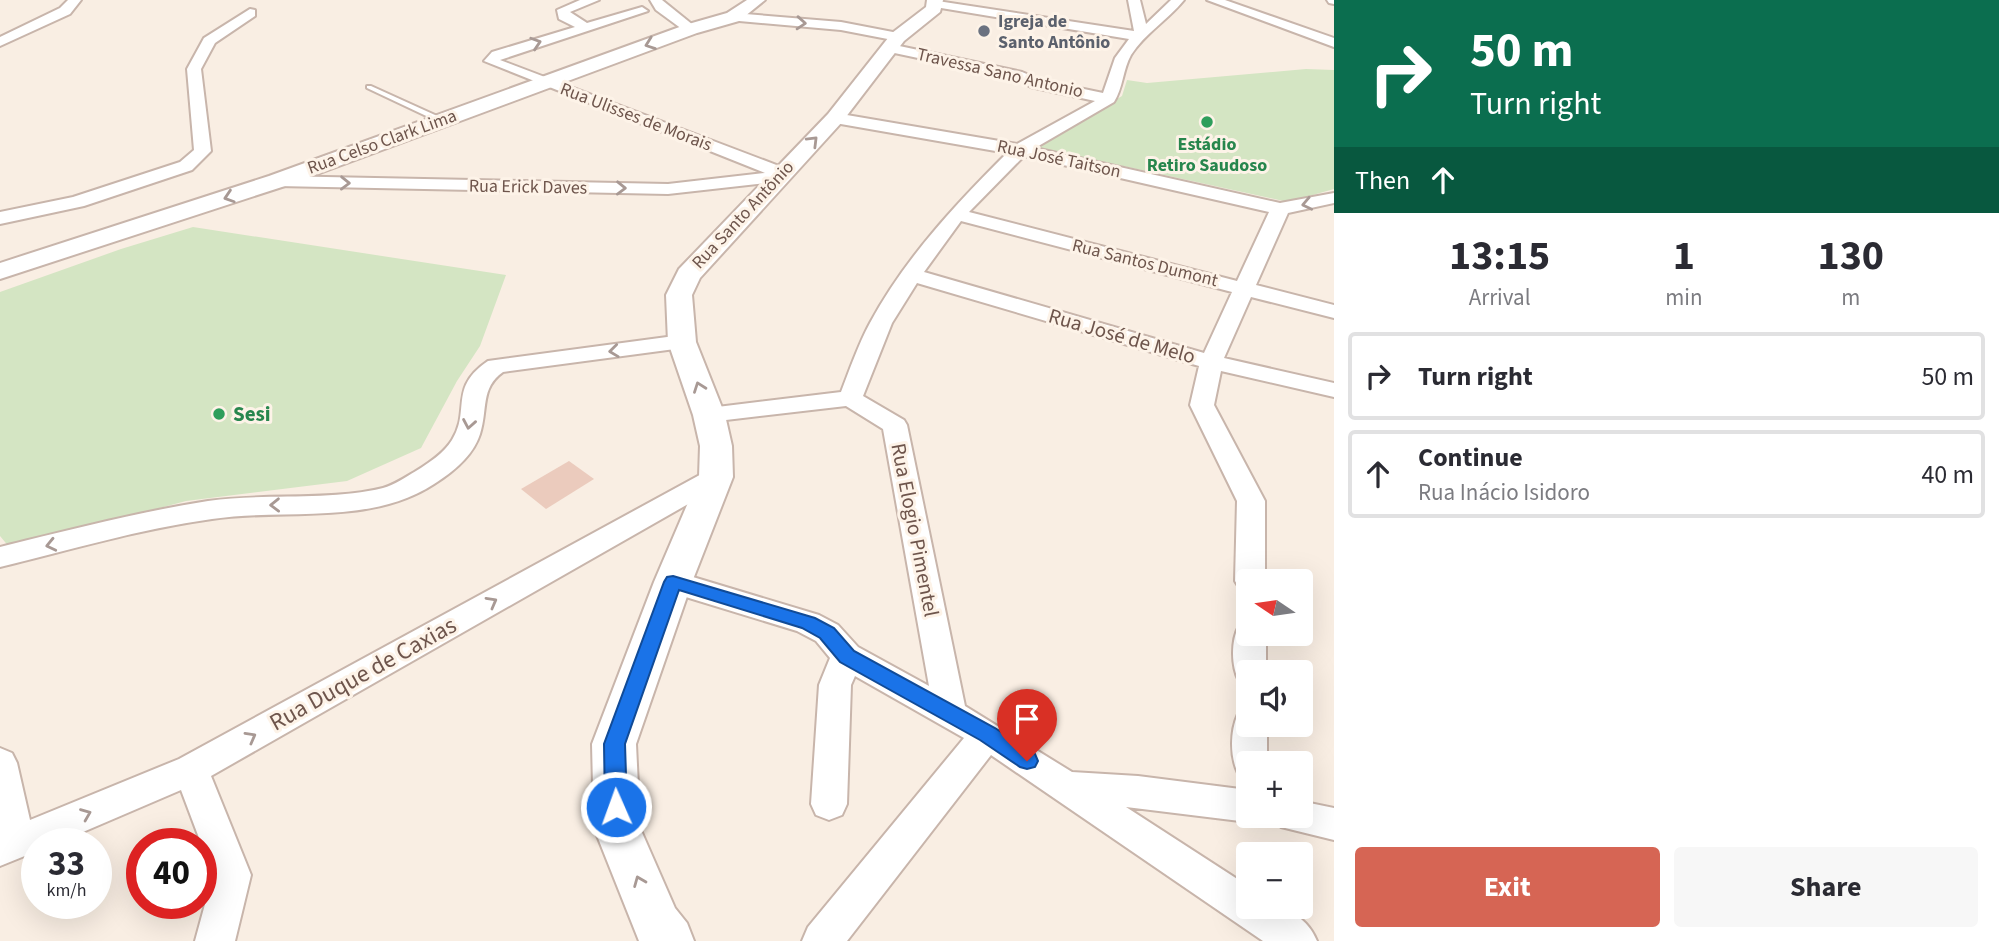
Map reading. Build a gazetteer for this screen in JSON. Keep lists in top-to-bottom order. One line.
{"streets":{"street":["Travessa Sano Antonio","Rua Ulisses de Morais","Rua Celso Clark Lima","Rua José Taitson","Rua Erick Daves","Rua Santo Antônio","Rua Santos Dumont","Rua José de Melo","Rua Elogio Pimentel","Rua Duque de Caxias"]},"crossings":[["Travessa Sano Antonio","Rua Celso Clark Lima"],["Travessa Sano Antonio","Rua Santo Antônio"],["Rua Ulisses de Morais","Rua Celso Clark Lima"],["Rua Ulisses de Morais","Rua Erick Daves"],["Rua Ulisses de Morais","Rua Santo Antônio"],["Rua Celso Clark Lima","Rua Erick Daves"],["Rua José Taitson","Rua Santo Antônio"],["Rua Erick Daves","Rua Santo Antônio"],["Rua Santo Antônio","Rua Duque de Caxias"]],"one_way":["Travessa Sano Antonio"],"places":["Igreja de Santo Antônio","Estádio Retiro Saudoso","Sesi"],"north":"left","page":{"turn":["50 m","Turn right"],"then":"Then","eta":["13:15","Arrival","1","min","130","m"],"list":[{"name":"Turn right","value":"50 m"},{"name":"Continue","note":"Rua Inácio Isidoro","value":"40 m"}],"map_buttons":["+","−"],"speed":"33 km/h","limit":"40","buttons":["Exit","Share"]}}
